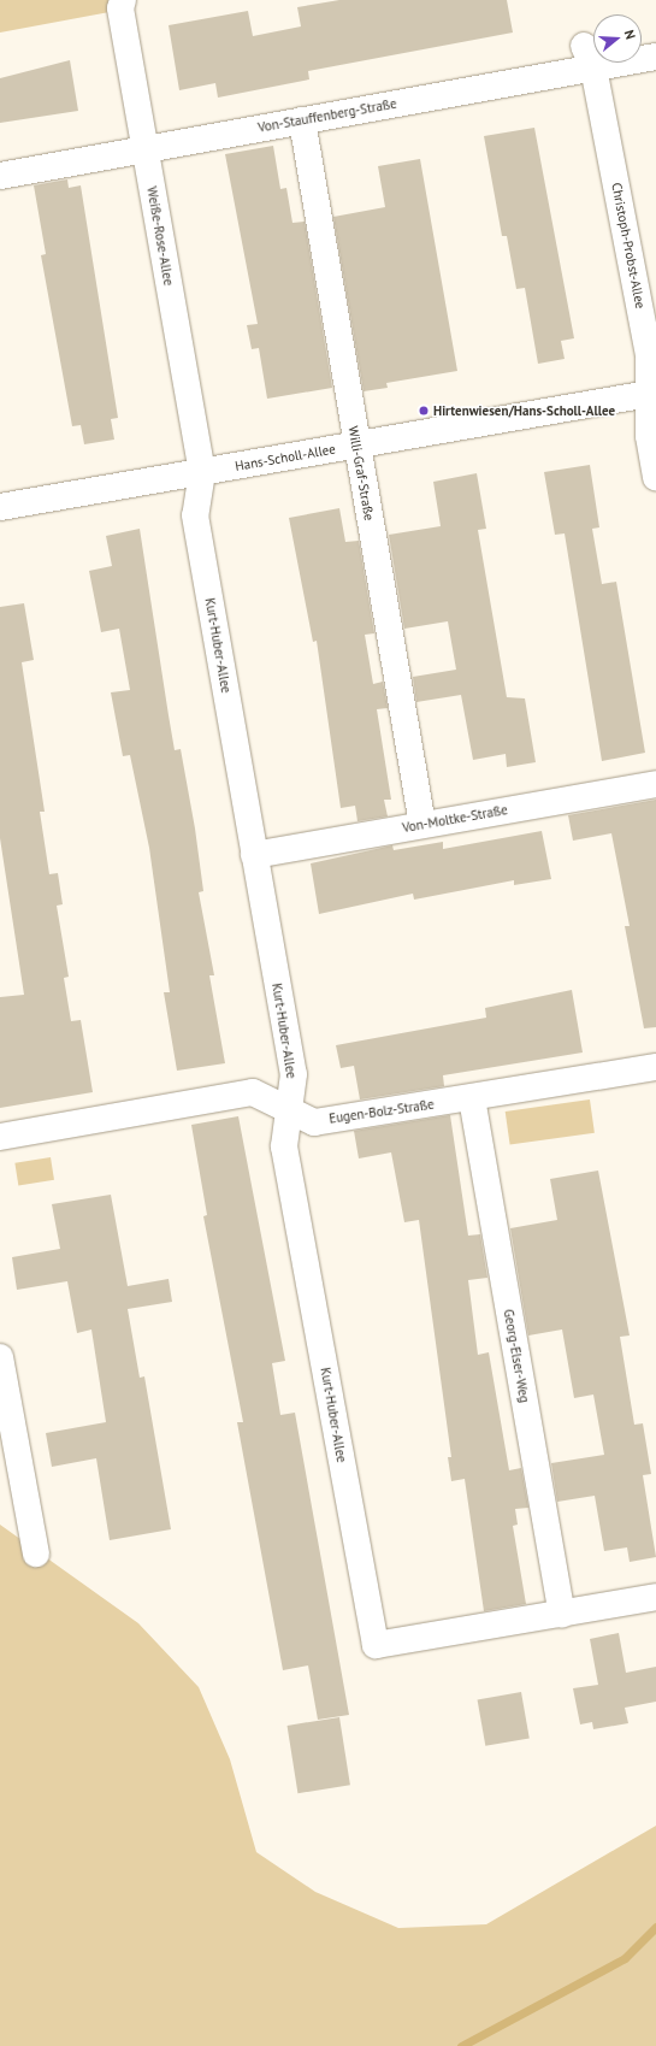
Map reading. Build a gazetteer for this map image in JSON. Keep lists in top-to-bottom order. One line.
{"streets":{"street":["Von-Stauffenberg-Straße","Weiße-Rose-Allee","Christoph-Probst-Allee","Hans-Scholl-Allee","Willi-Graf-Straße","Kurt-Huber-Allee","Von-Moltke-Straße","Eugen-Bolz-Straße","Georg-Elser-Weg"]},"crossings":[["Von-Stauffenberg-Straße","Weiße-Rose-Allee"],["Von-Stauffenberg-Straße","Christoph-Probst-Allee"],["Von-Stauffenberg-Straße","Willi-Graf-Straße"],["Weiße-Rose-Allee","Hans-Scholl-Allee"],["Weiße-Rose-Allee","Kurt-Huber-Allee"],["Christoph-Probst-Allee","Hans-Scholl-Allee"],["Hans-Scholl-Allee","Willi-Graf-Straße"],["Hans-Scholl-Allee","Kurt-Huber-Allee"],["Willi-Graf-Straße","Von-Moltke-Straße"],["Kurt-Huber-Allee","Von-Moltke-Straße"],["Kurt-Huber-Allee","Eugen-Bolz-Straße"],["Kurt-Huber-Allee","Georg-Elser-Weg"],["Eugen-Bolz-Straße","Georg-Elser-Weg"]],"places":["Hirtenwiesen/Hans-Scholl-Allee"],"north":"right"}
